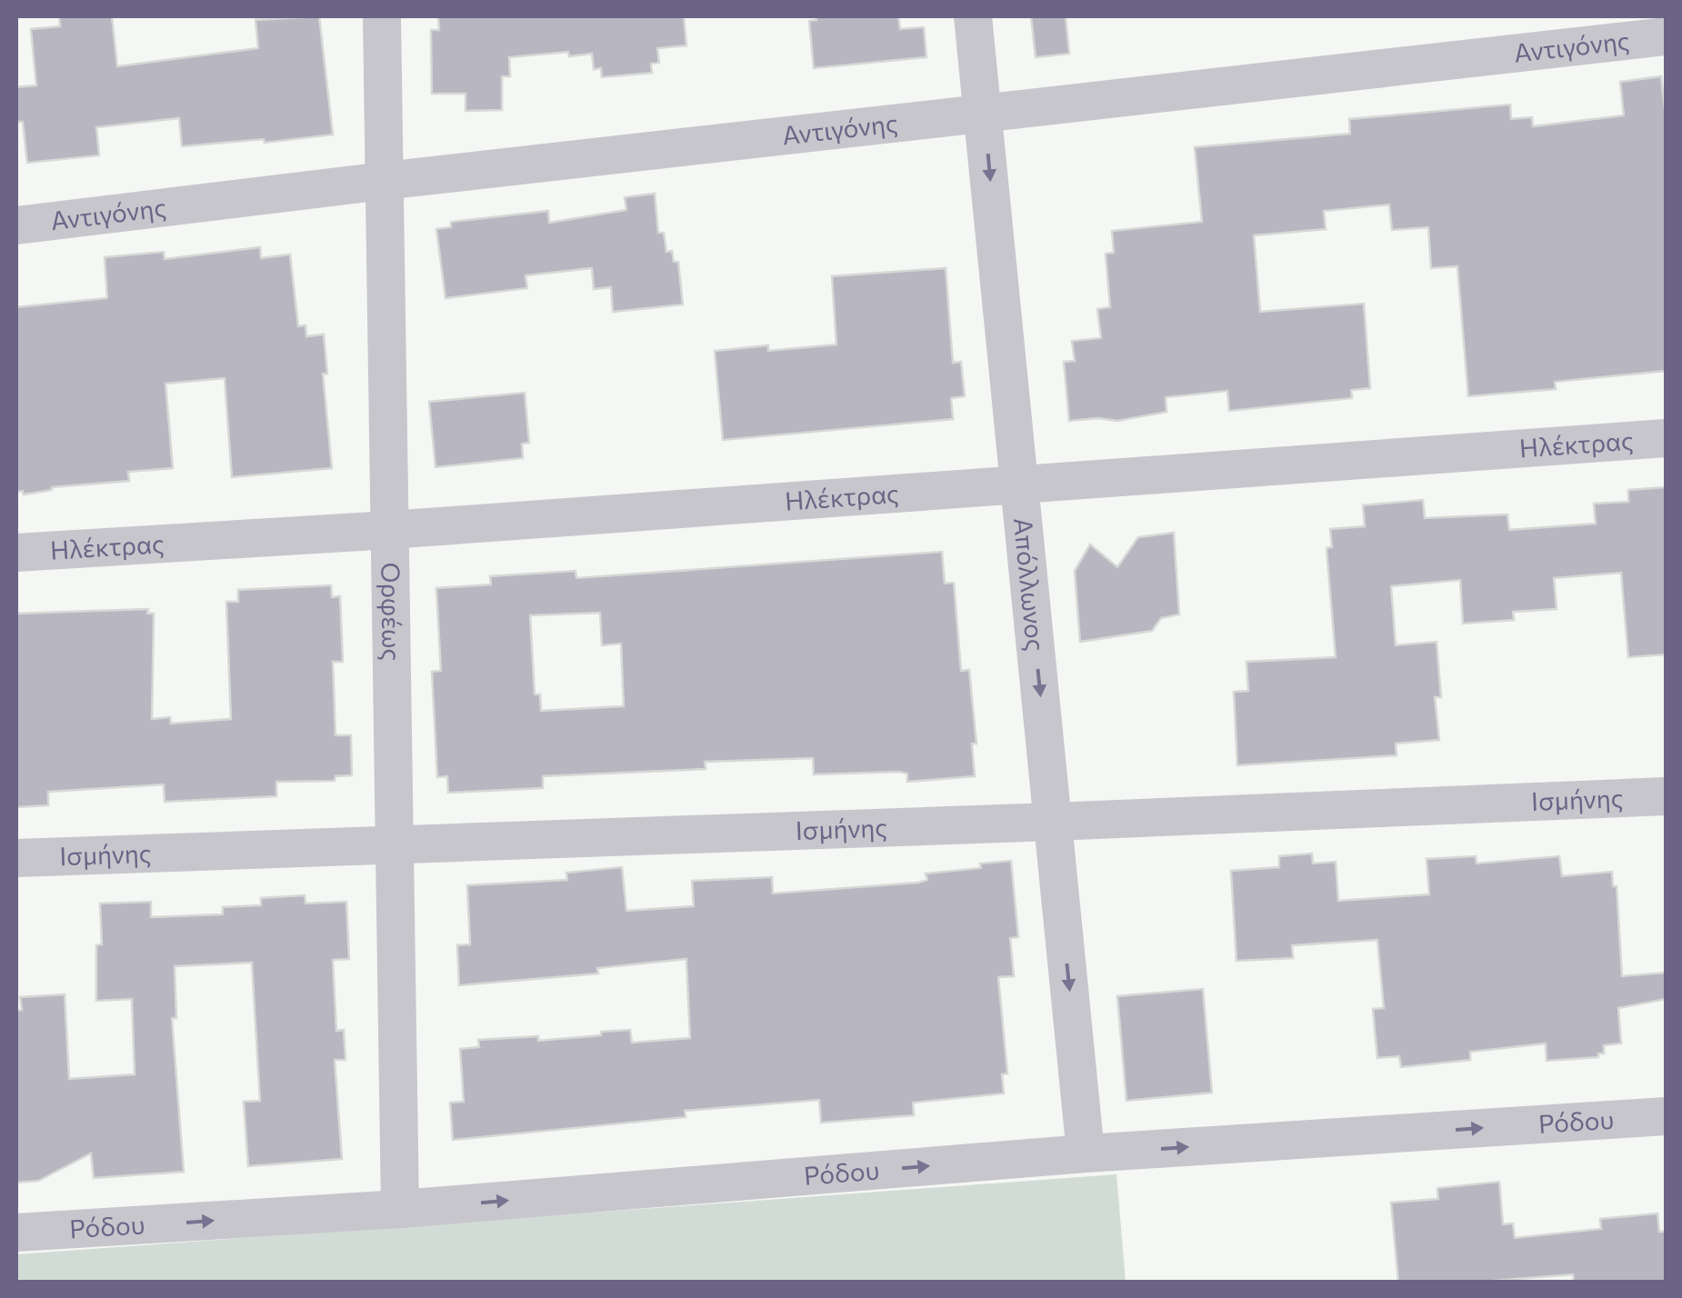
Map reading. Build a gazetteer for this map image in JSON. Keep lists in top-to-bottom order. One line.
{"streets":{"street":["Αντιγόνης","Ηλέκτρας","Απόλλωνος","Ορφέως","Ισμήνης","Ρόδου"]},"crossings":[["Αντιγόνης","Απόλλωνος"],["Αντιγόνης","Ορφέως"],["Ηλέκτρας","Απόλλωνος"],["Ηλέκτρας","Ορφέως"],["Απόλλωνος","Ισμήνης"],["Απόλλωνος","Ρόδου"],["Ορφέως","Ισμήνης"],["Ορφέως","Ρόδου"]],"one_way":["Απόλλωνος","Ρόδου"]}
